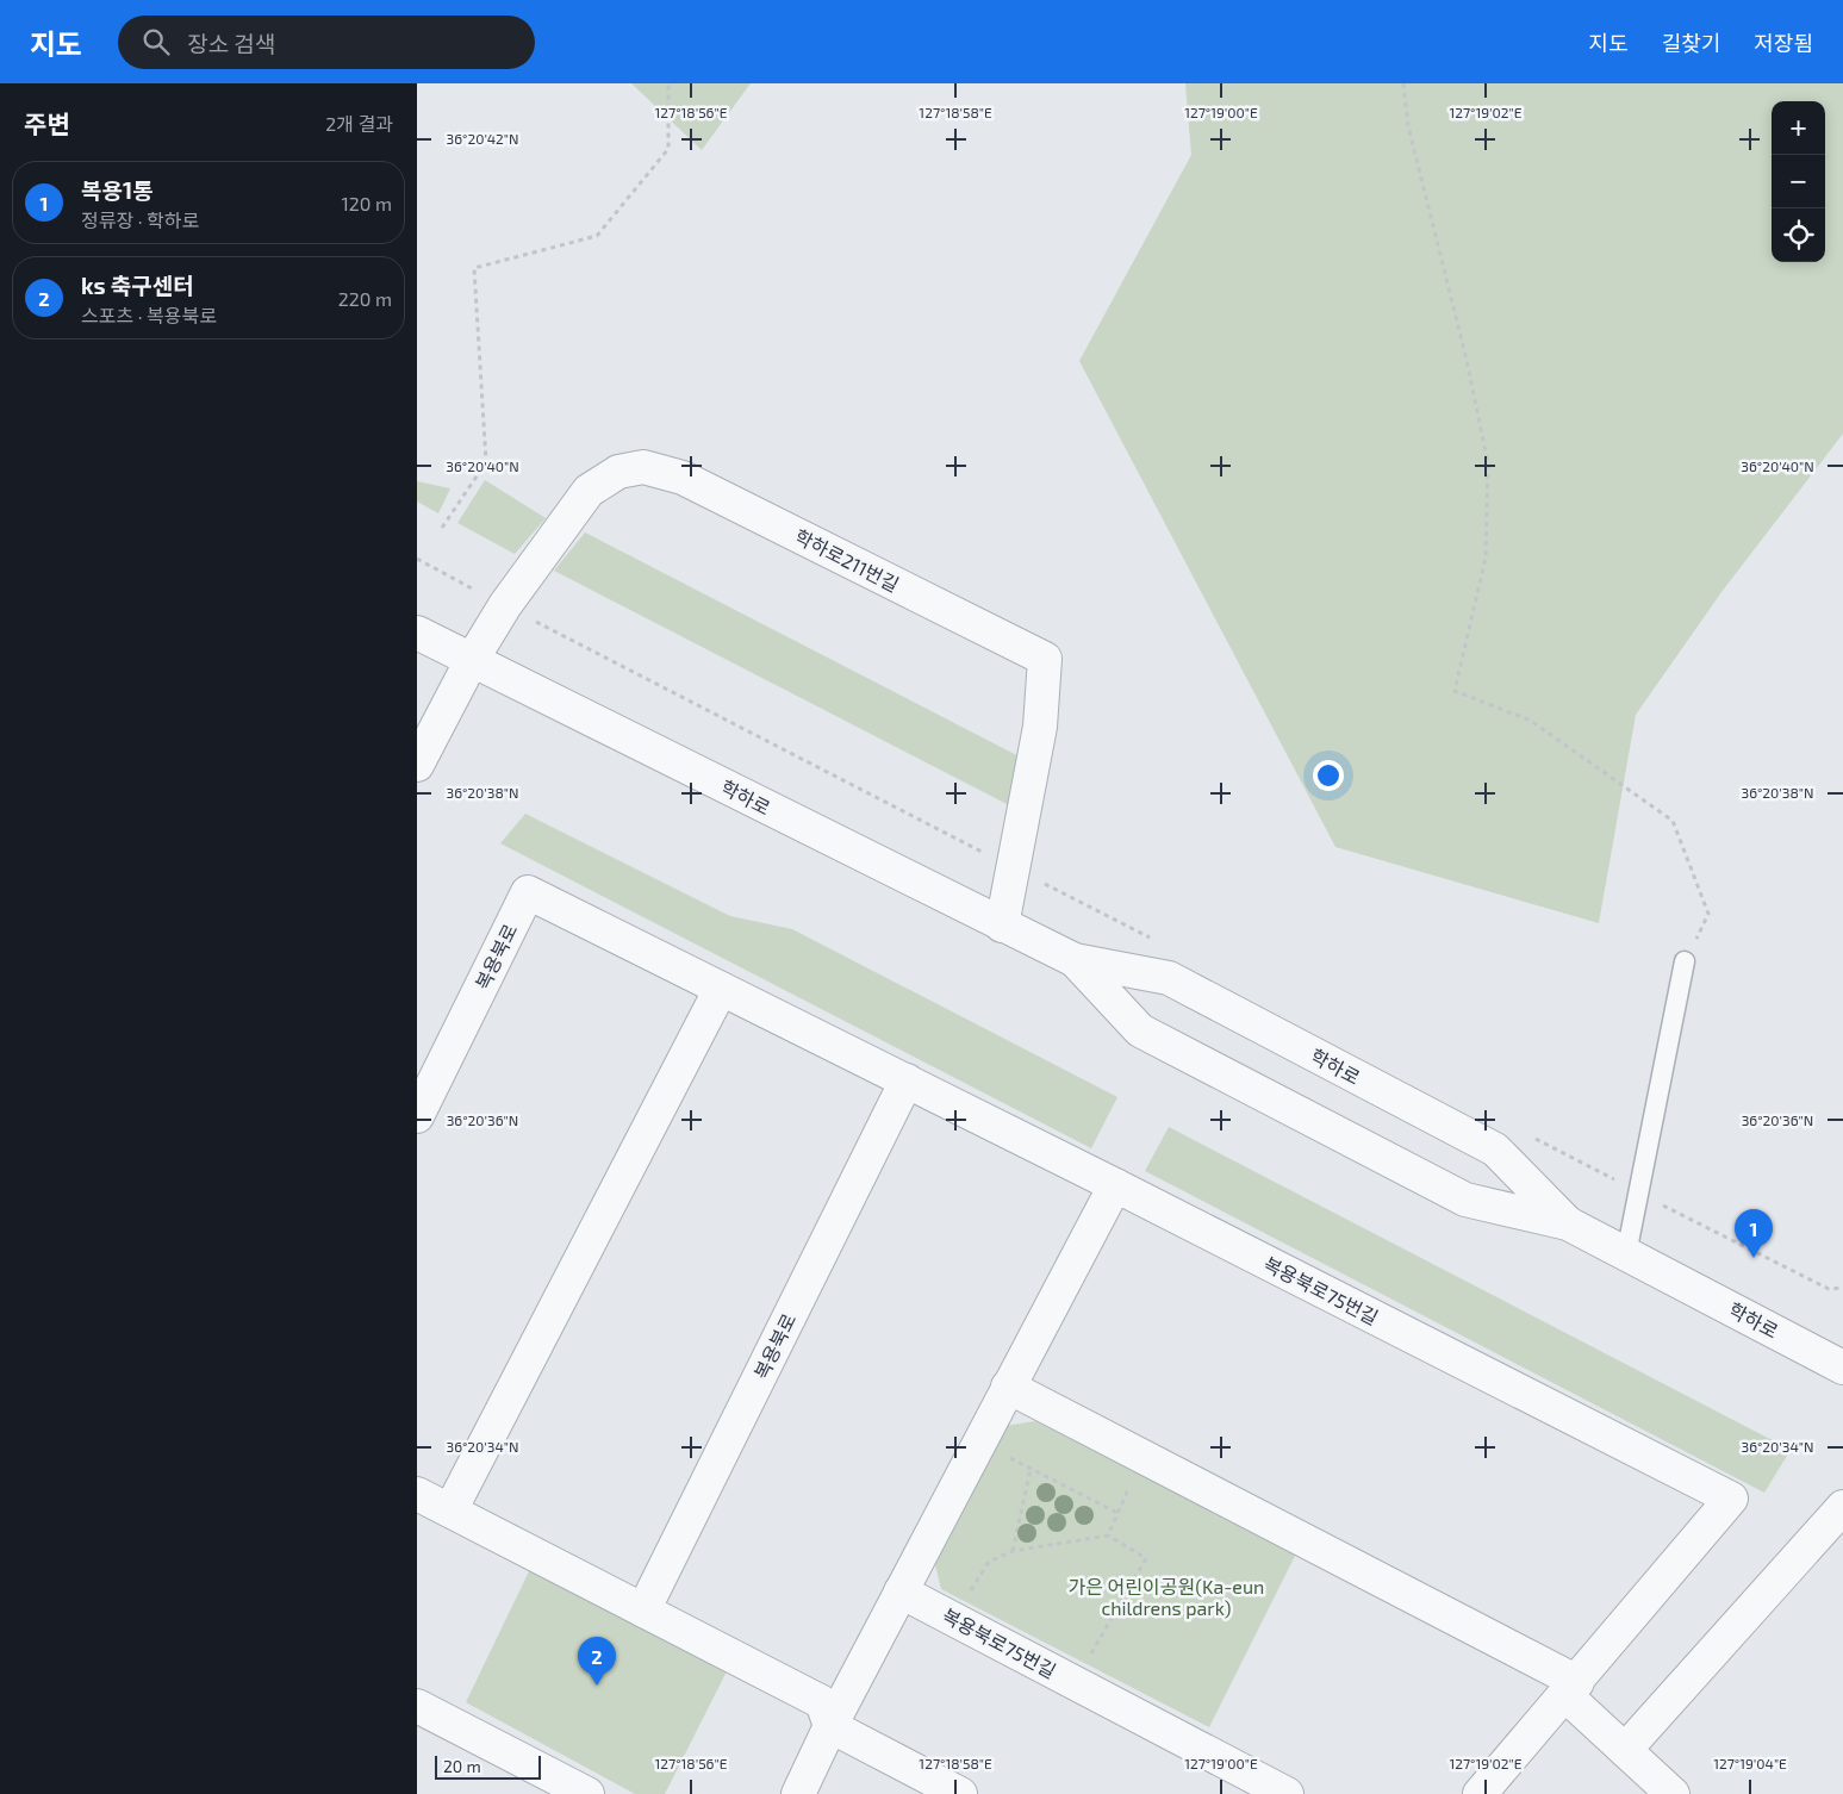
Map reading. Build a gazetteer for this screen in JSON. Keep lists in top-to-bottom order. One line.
{"streets":{"street":["학하로211번길","학하로","복용북로","복용북로75번길"]},"crossings":[["학하로211번길","학하로"],["복용북로","복용북로75번길"]],"parks":["가은 어린이공원(Ka-eun childrens park)"],"scale_bar":"20 m","page":{"header":"지도","search":"장소 검색","nav":["지도","길찾기","저장됨"],"heading":["주변","2개 결과"],"map_buttons":["+","−"],"list":[{"mark":"1","name":"복용1통","note":"정류장 · 학하로","value":"120 m"},{"mark":"2","name":"ks 축구센터","note":"스포츠 · 복용북로","value":"220 m"}],"pins":["1","2"],"scale":"20 m"},"coordinates":["127°18'56\"E","127°18'58\"E","127°19'00\"E","127°19'02\"E","36°20'42\"N","36°20'40\"N","36°20'38\"N","36°20'36\"N","36°20'34\"N","127°19'04\"E"]}
